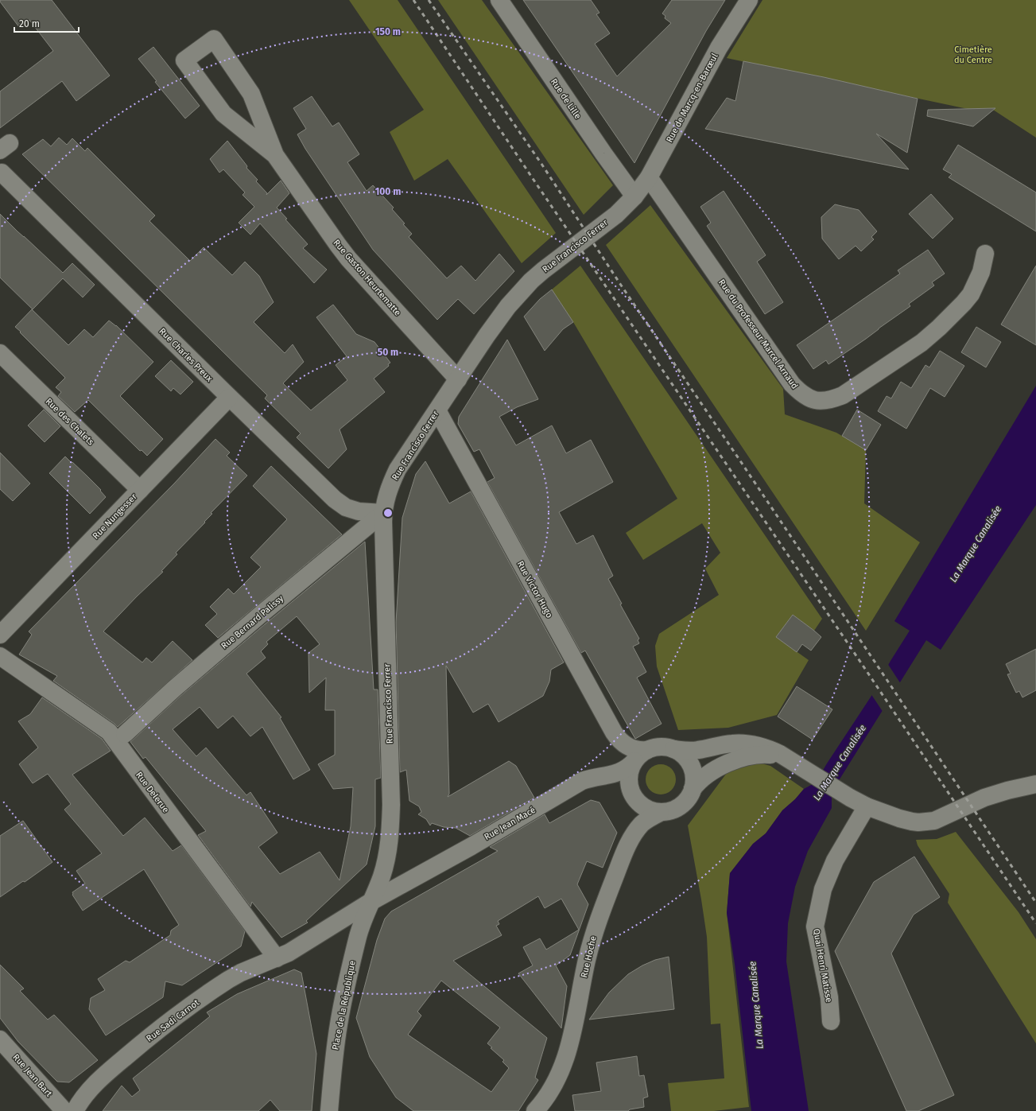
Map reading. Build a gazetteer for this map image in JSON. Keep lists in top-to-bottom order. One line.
{"streets":{"street":["Rue de Marcq-en-Barœul","Rue de Lille","Rue Francisco Ferrer","Rue Gaston Heurtematte","Rue du Professeur Marcel Arnaud","Rue Charles Preux","Rue des Chalets","Rue Nungesser","Rue Victor Hugo","Rue Bernard Palissy","Rue Delerue","Rue Jean Macé","Rue Hoche","Quai Henri Matisse","Place de la République","Rue Sadi Carnot","Rue Jean Bart"]},"crossings":[["Rue de Marcq-en-Barœul","Rue de Lille"],["Rue de Marcq-en-Barœul","Rue Francisco Ferrer"],["Rue de Marcq-en-Barœul","Rue du Professeur Marcel Arnaud"],["Rue de Lille","Rue Francisco Ferrer"],["Rue Francisco Ferrer","Rue Gaston Heurtematte"],["Rue Francisco Ferrer","Rue Charles Preux"],["Rue Francisco Ferrer","Rue Victor Hugo"],["Rue Francisco Ferrer","Rue Bernard Palissy"],["Rue Francisco Ferrer","Rue Jean Macé"],["Rue Francisco Ferrer","Place de la République"],["Rue Charles Preux","Rue Nungesser"],["Rue Charles Preux","Rue Bernard Palissy"],["Rue des Chalets","Rue Nungesser"],["Rue Victor Hugo","Rue Jean Macé"],["Rue Victor Hugo","Rue Hoche"],["Rue Delerue","Rue Sadi Carnot"],["Rue Jean Macé","Rue Hoche"],["Rue Jean Macé","Place de la République"]],"water":["La Marque Canalisée"],"parks":["Cimetière du Centre"],"scale_bar":"20 m","rings":["150 m","100 m","50 m"]}
